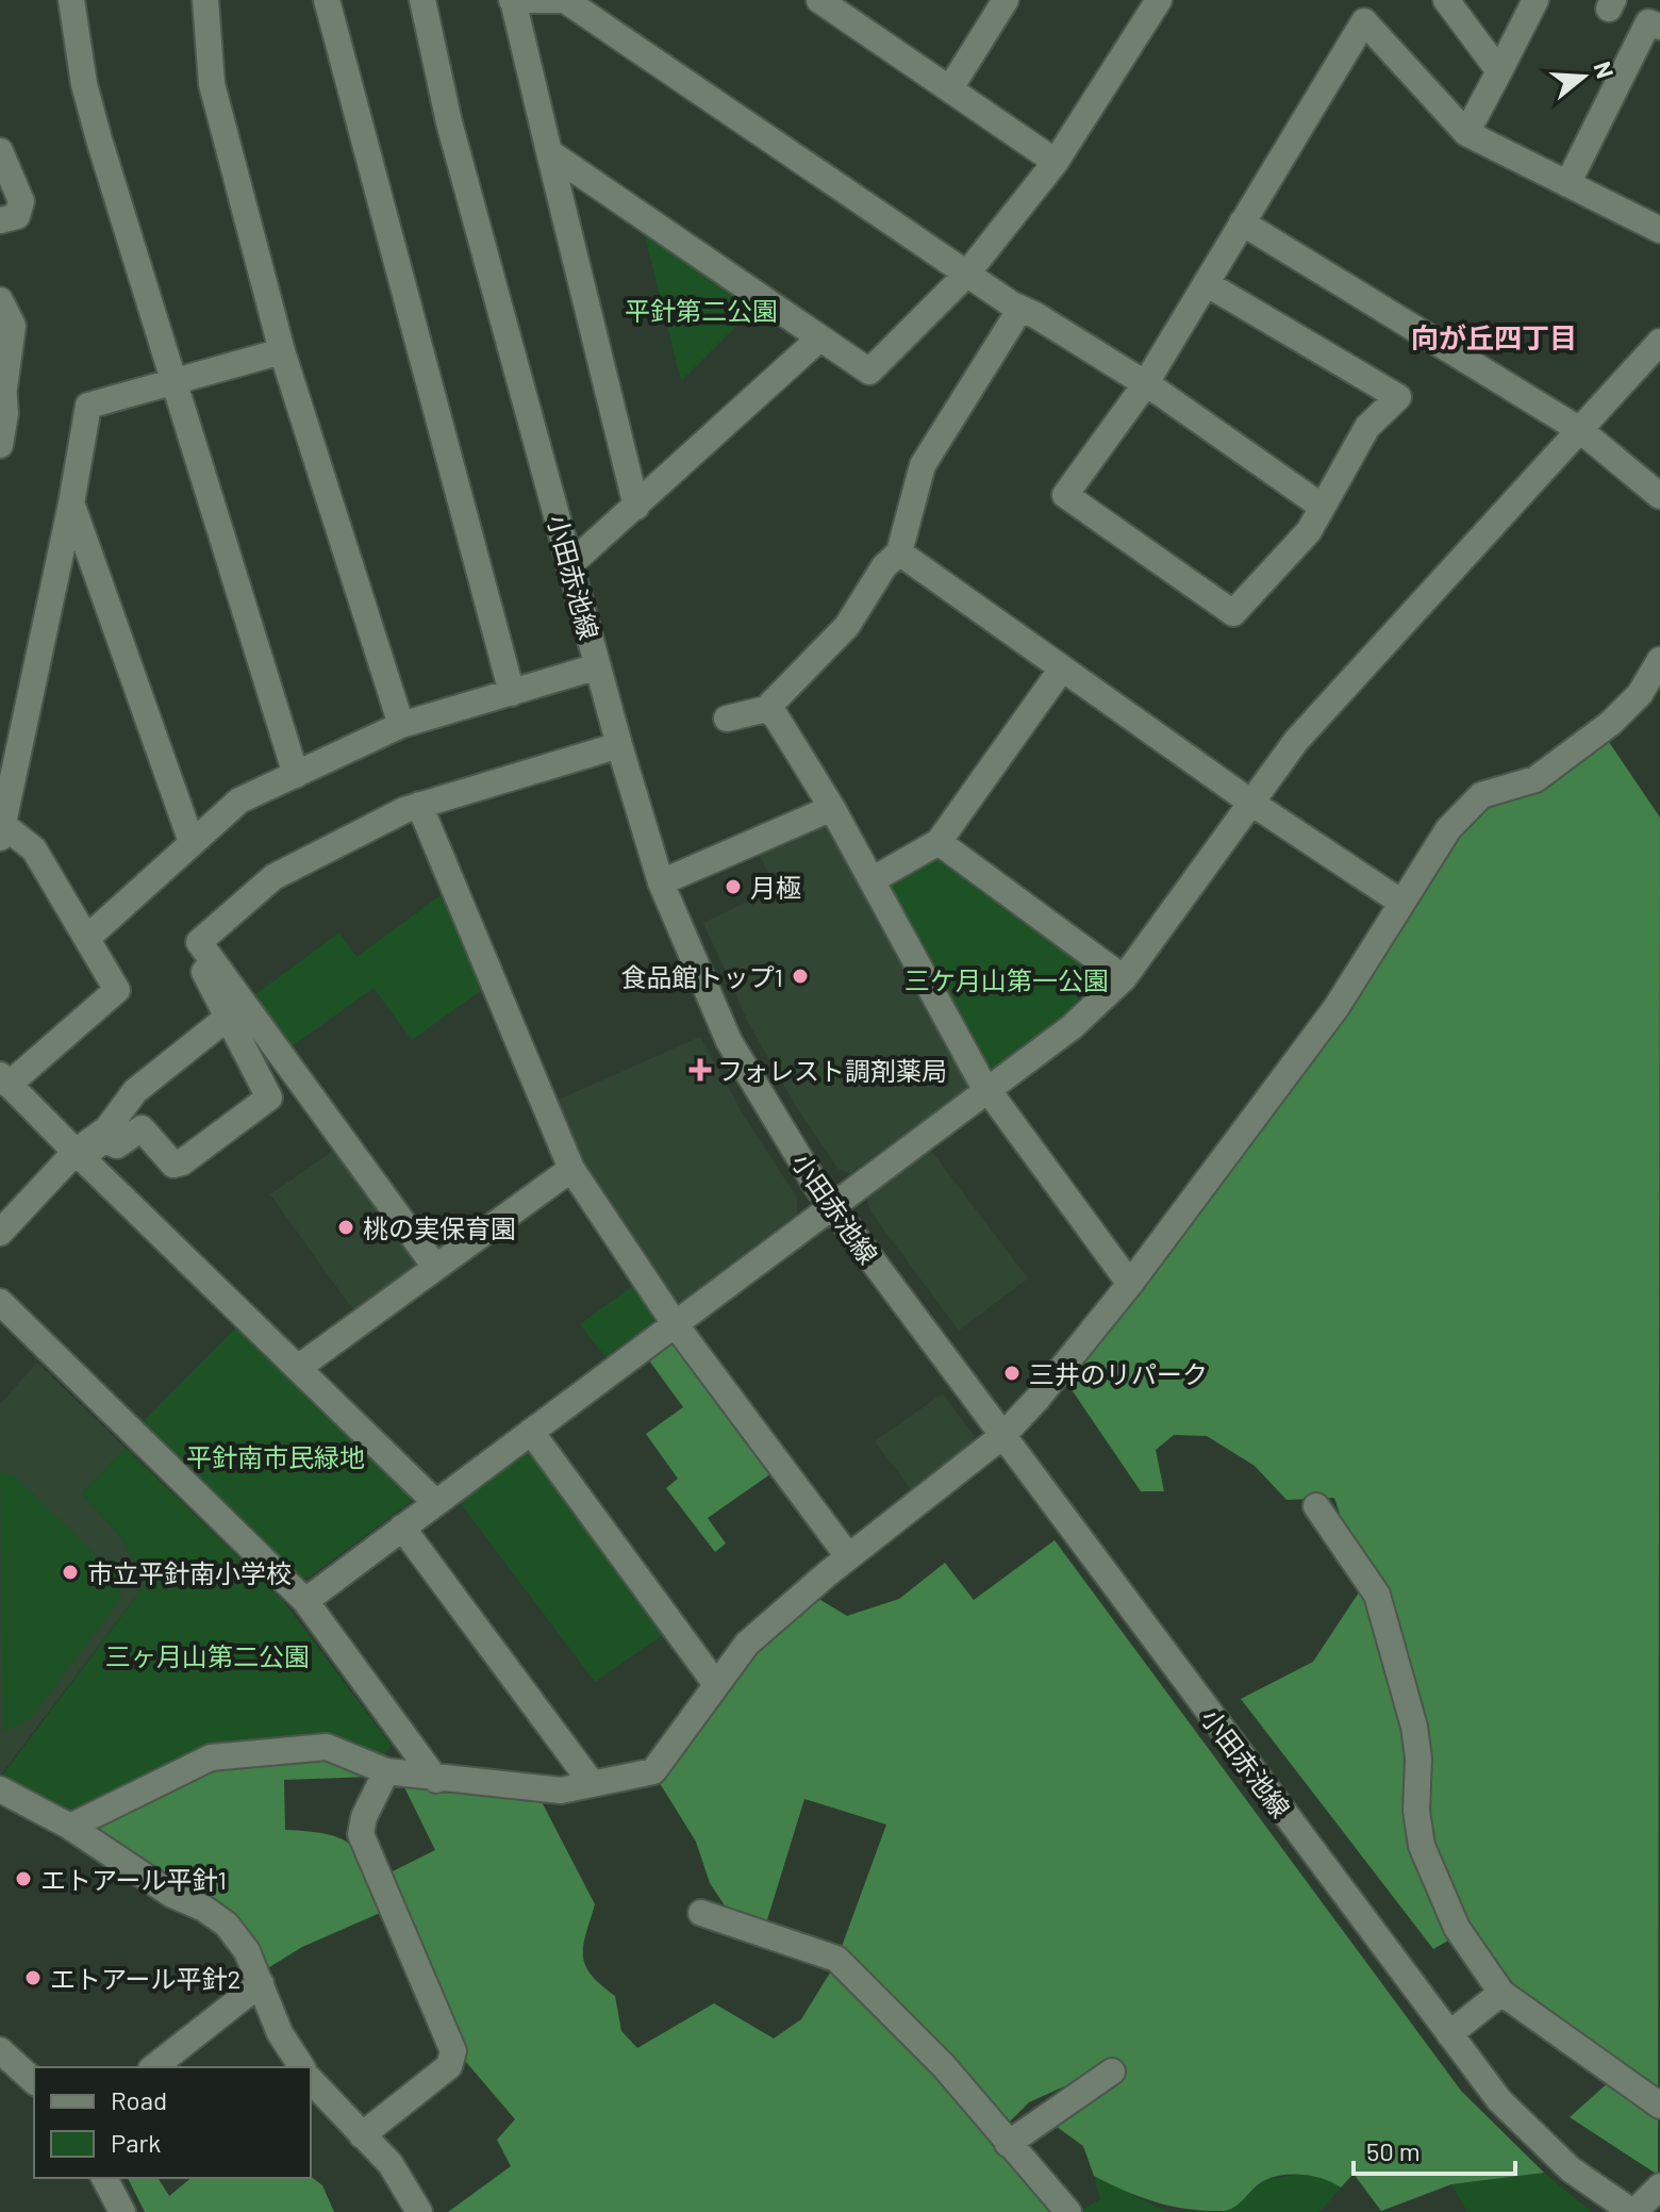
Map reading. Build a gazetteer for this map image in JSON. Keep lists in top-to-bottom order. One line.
{"streets":{"street":["小田赤池線"]},"districts":["向が丘四丁目"],"parks":["平針第二公園","三ケ月山第一公園","平針南市民緑地","三ヶ月山第二公園"],"places":{"other":["月極","食品館トップ1","桃の実保育園","三井のリパーク","市立平針南小学校","エトアール平針1","エトアール平針2"],"health":["フォレスト調剤薬局"]},"legend":["Road","Park"],"scale_bar":"50 m","north":"right"}
